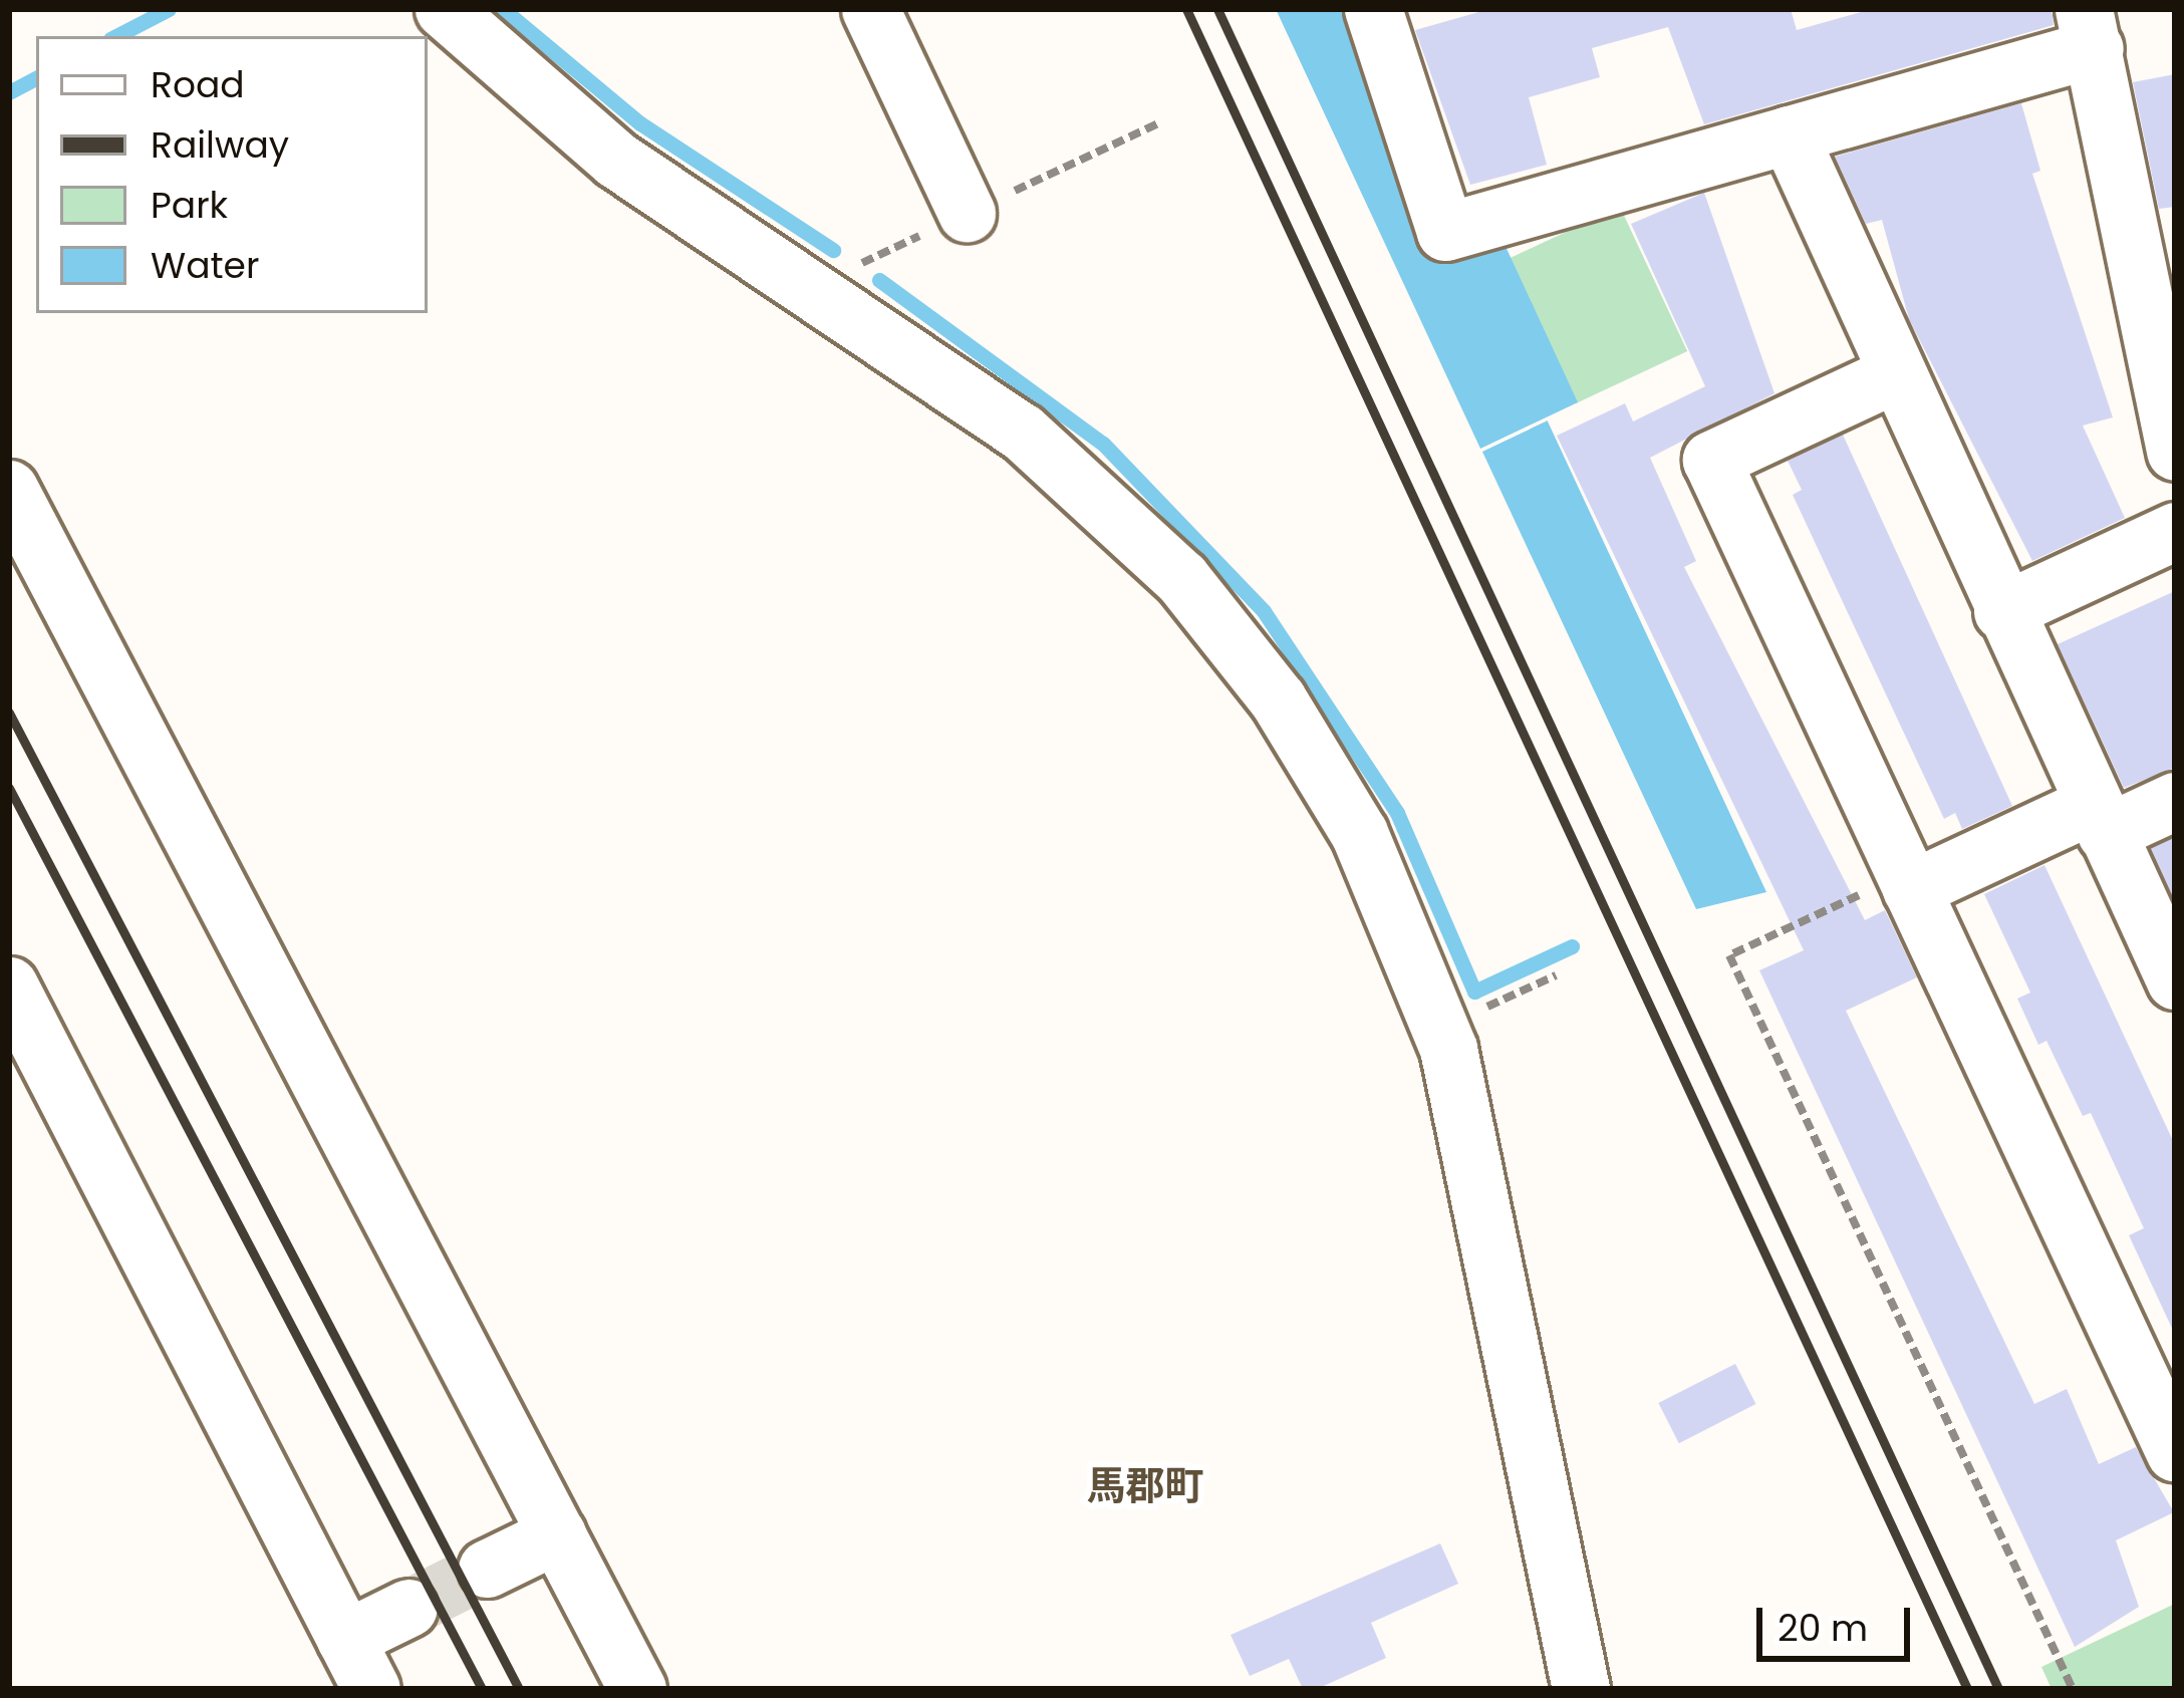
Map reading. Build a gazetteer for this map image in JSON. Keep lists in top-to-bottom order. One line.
{"districts":["馬郡町"],"legend":["Road","Railway","Park","Water"],"scale_bar":"20 m"}
